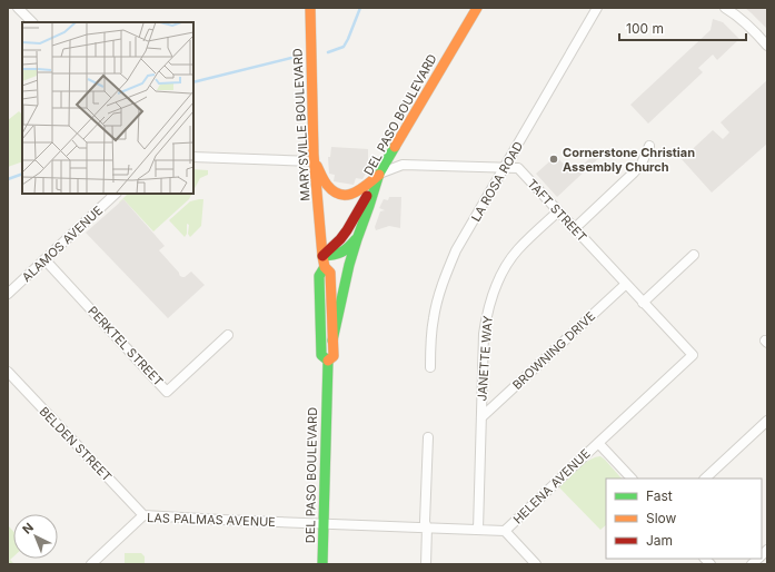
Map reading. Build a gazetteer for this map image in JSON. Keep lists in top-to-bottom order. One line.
{"streets":{"main road":["DEL PASO BOULEVARD","MARYSVILLE BOULEVARD"],"street":["LA ROSA ROAD","TAFT STREET","ALAMOS AVENUE","PERKTEL STREET","BROWNING DRIVE","JANETTE WAY","BELDEN STREET","HELENA AVENUE","LAS PALMAS AVENUE"]},"crossings":[["DEL PASO BOULEVARD","MARYSVILLE BOULEVARD"],["DEL PASO BOULEVARD","TAFT STREET"],["DEL PASO BOULEVARD","HELENA AVENUE"],["DEL PASO BOULEVARD","LAS PALMAS AVENUE"],["LA ROSA ROAD","TAFT STREET"],["TAFT STREET","BROWNING DRIVE"],["TAFT STREET","JANETTE WAY"],["TAFT STREET","HELENA AVENUE"],["ALAMOS AVENUE","PERKTEL STREET"],["BROWNING DRIVE","JANETTE WAY"],["JANETTE WAY","HELENA AVENUE"],["BELDEN STREET","LAS PALMAS AVENUE"],["HELENA AVENUE","LAS PALMAS AVENUE"]],"places":["Cornerstone Christian Assembly Church"],"legend":["Fast","Slow","Jam"],"scale_bar":"100 m","north":"top left"}
